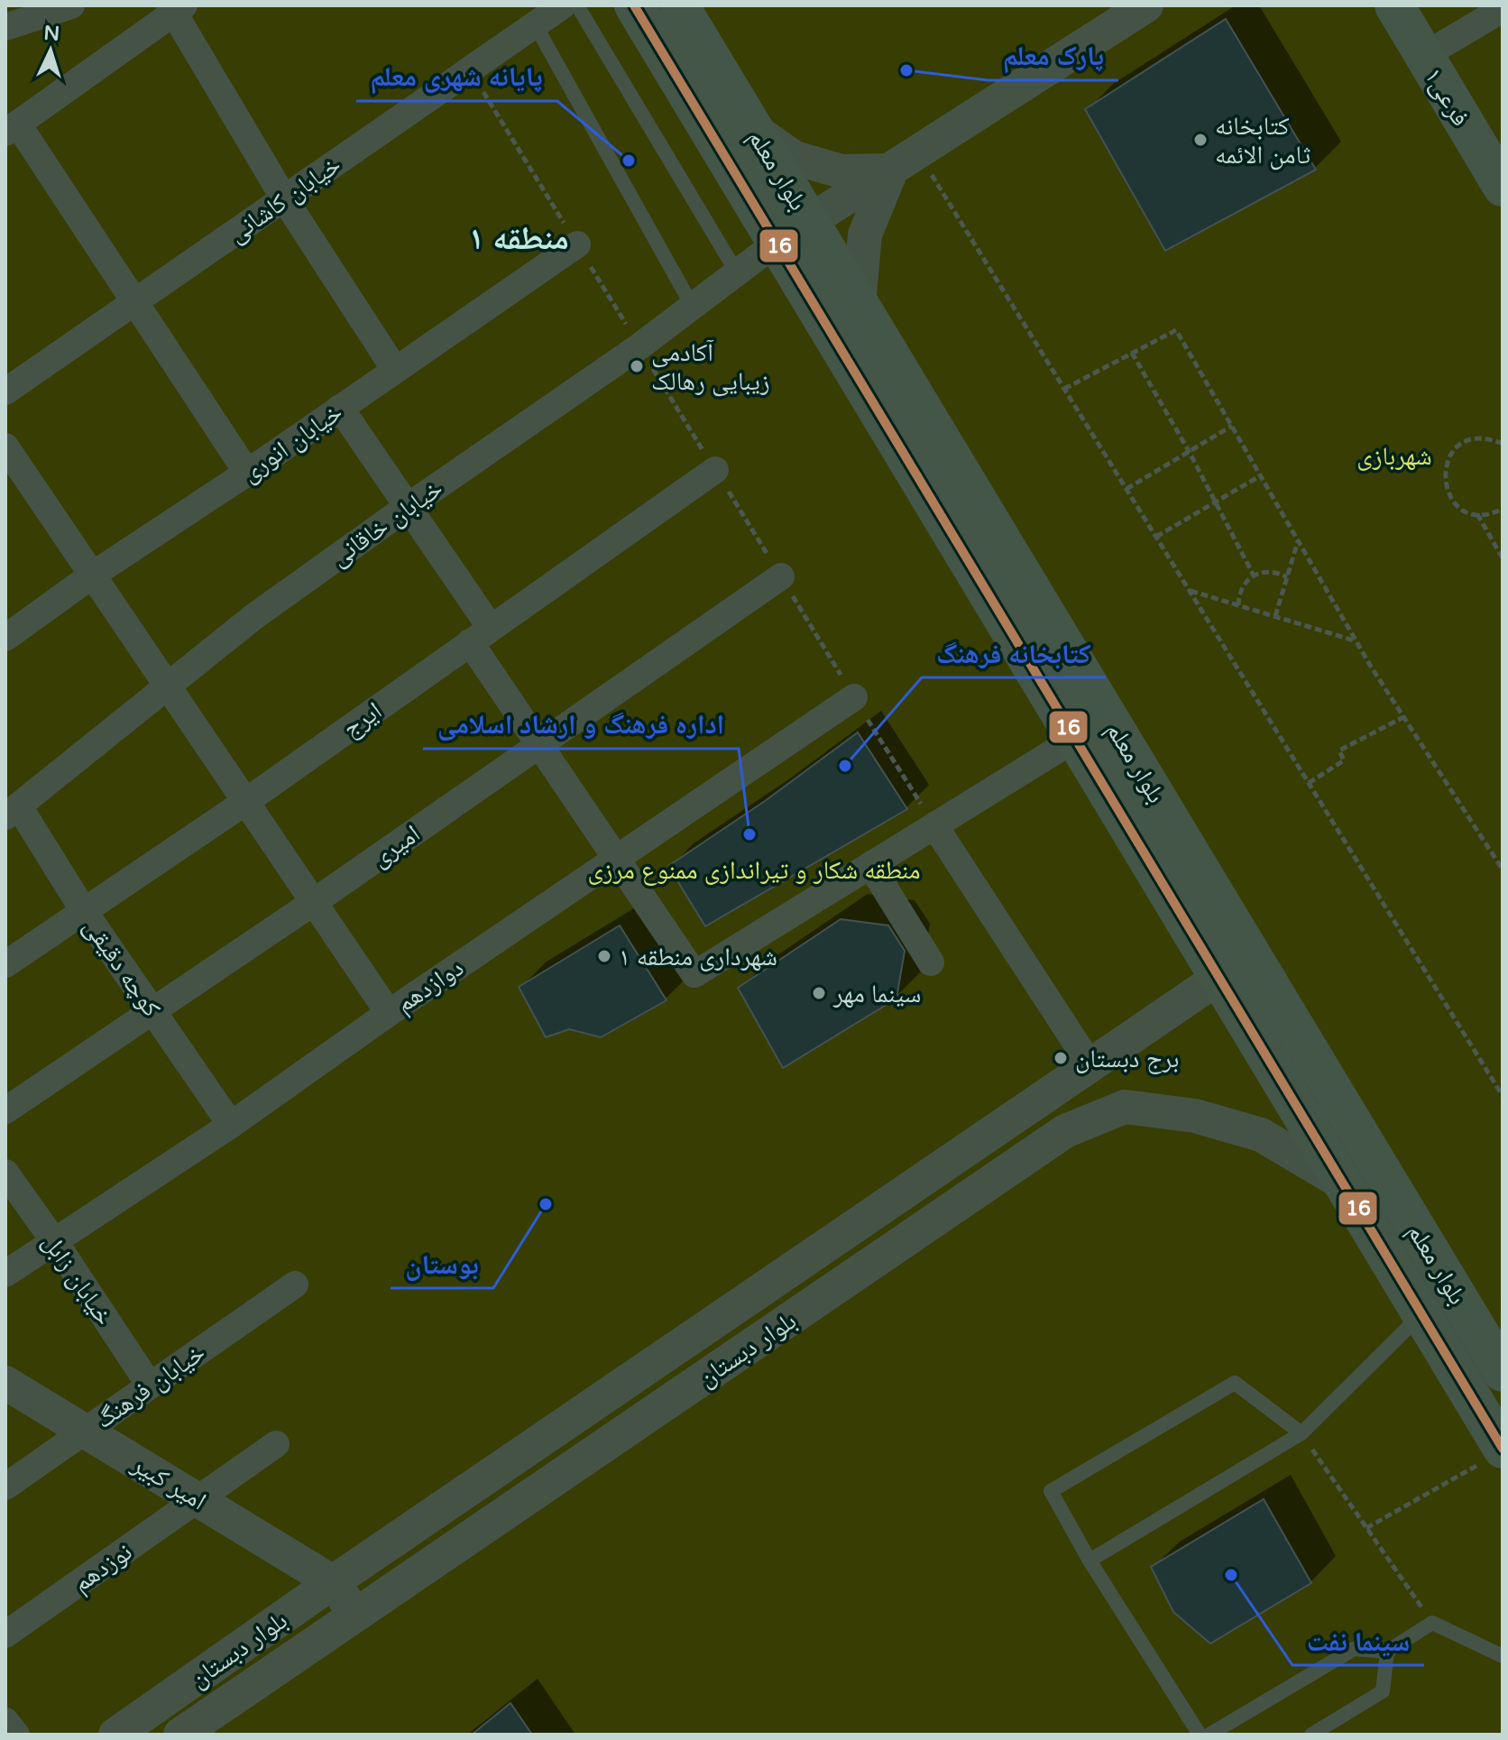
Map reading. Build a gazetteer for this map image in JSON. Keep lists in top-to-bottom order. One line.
{"streets":{"main road":["فرعی۱","بلوار معلم"],"street":["خیابان کاشانی","خیابان انوری","خیابان خاقانی","ایرج","امیری","کوچه دقیقی","دوازدهم","خیابان زابل","بلوار دبستان","خیابان فرهنگ","امیر کبیر","نوزدهم"]},"crossings":[["بلوار معلم","خیابان خاقانی"],["بلوار معلم","بلوار دبستان"],["خیابان خاقانی","کوچه دقیقی"],["ایرج","کوچه دقیقی"],["امیری","کوچه دقیقی"],["کوچه دقیقی","دوازدهم"],["دوازدهم","خیابان زابل"],["خیابان زابل","خیابان فرهنگ"],["بلوار دبستان","امیر کبیر"],["خیابان فرهنگ","امیر کبیر"],["امیر کبیر","نوزدهم"]],"districts":["منطقه ۱"],"parks":["شهربازی","منطقه شکار و تیراندازی ممنوع مرزی"],"places":["پارک معلم","کتابخانه ثامن الائمه","پایانه شهری معلم","آکادمی زیبایی رهالک","کتابخانه فرهنگ","اداره فرهنگ و ارشاد اسلامی","شهرداری منطقه ۱","سینما مهر","برج دبستان","بوستان","سینما نفت"],"lines":["transit line 16"],"north":"top"}
